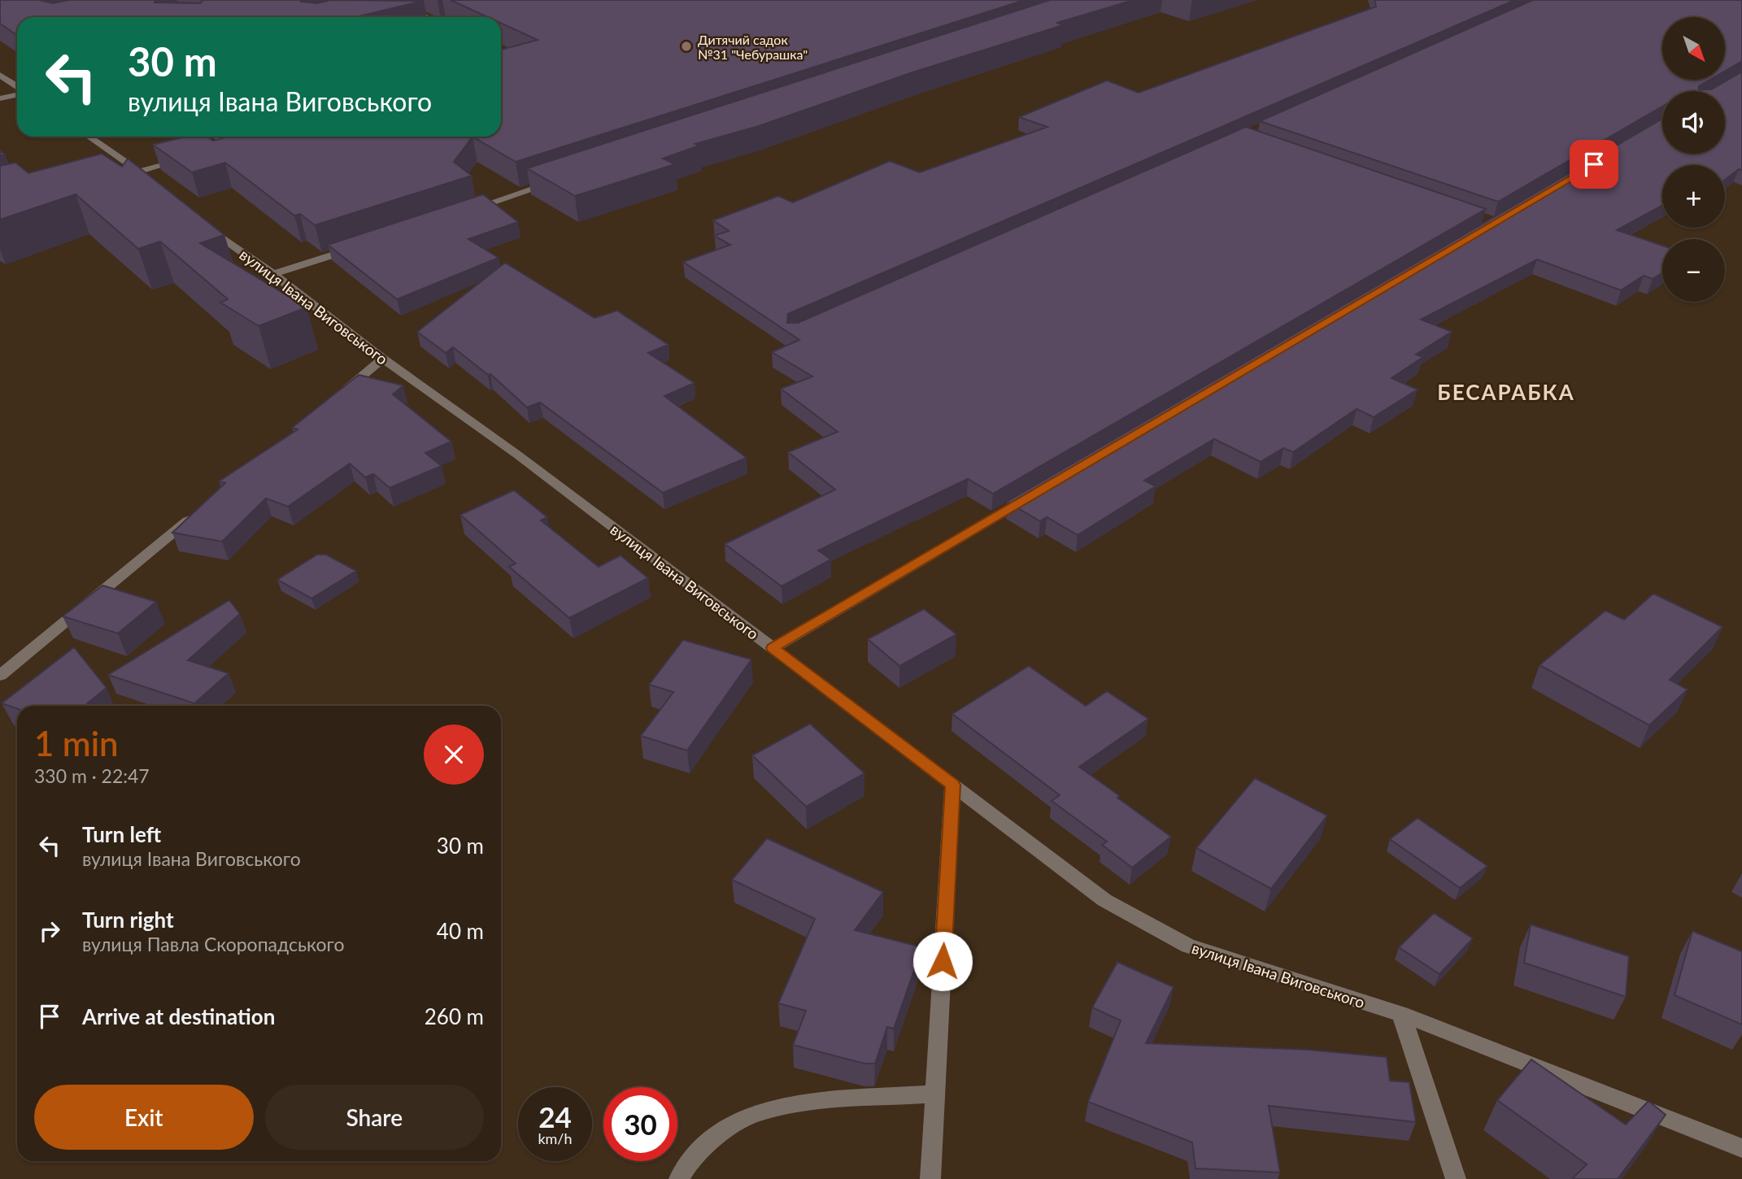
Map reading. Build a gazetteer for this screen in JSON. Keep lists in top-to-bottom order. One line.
{"streets":{"street":["вулиця Івана Виговського"]},"districts":["БЕСАРАБКА"],"places":["Дитячий садок №31 \"Чебурашка\""],"north":"bottom right","page":{"map_buttons":["+","−"],"turn":["30 m","вулиця Івана Виговського"],"heading":["1 min","330 m · 22:47"],"list":[{"name":"Turn left","note":"вулиця Івана Виговського","value":"30 m"},{"name":"Turn right","note":"вулиця Павла Скоропадського","value":"40 m"},{"name":"Arrive at destination","value":"260 m"}],"buttons":["Exit","Share"],"speed":"24 km/h","limit":"30"}}
